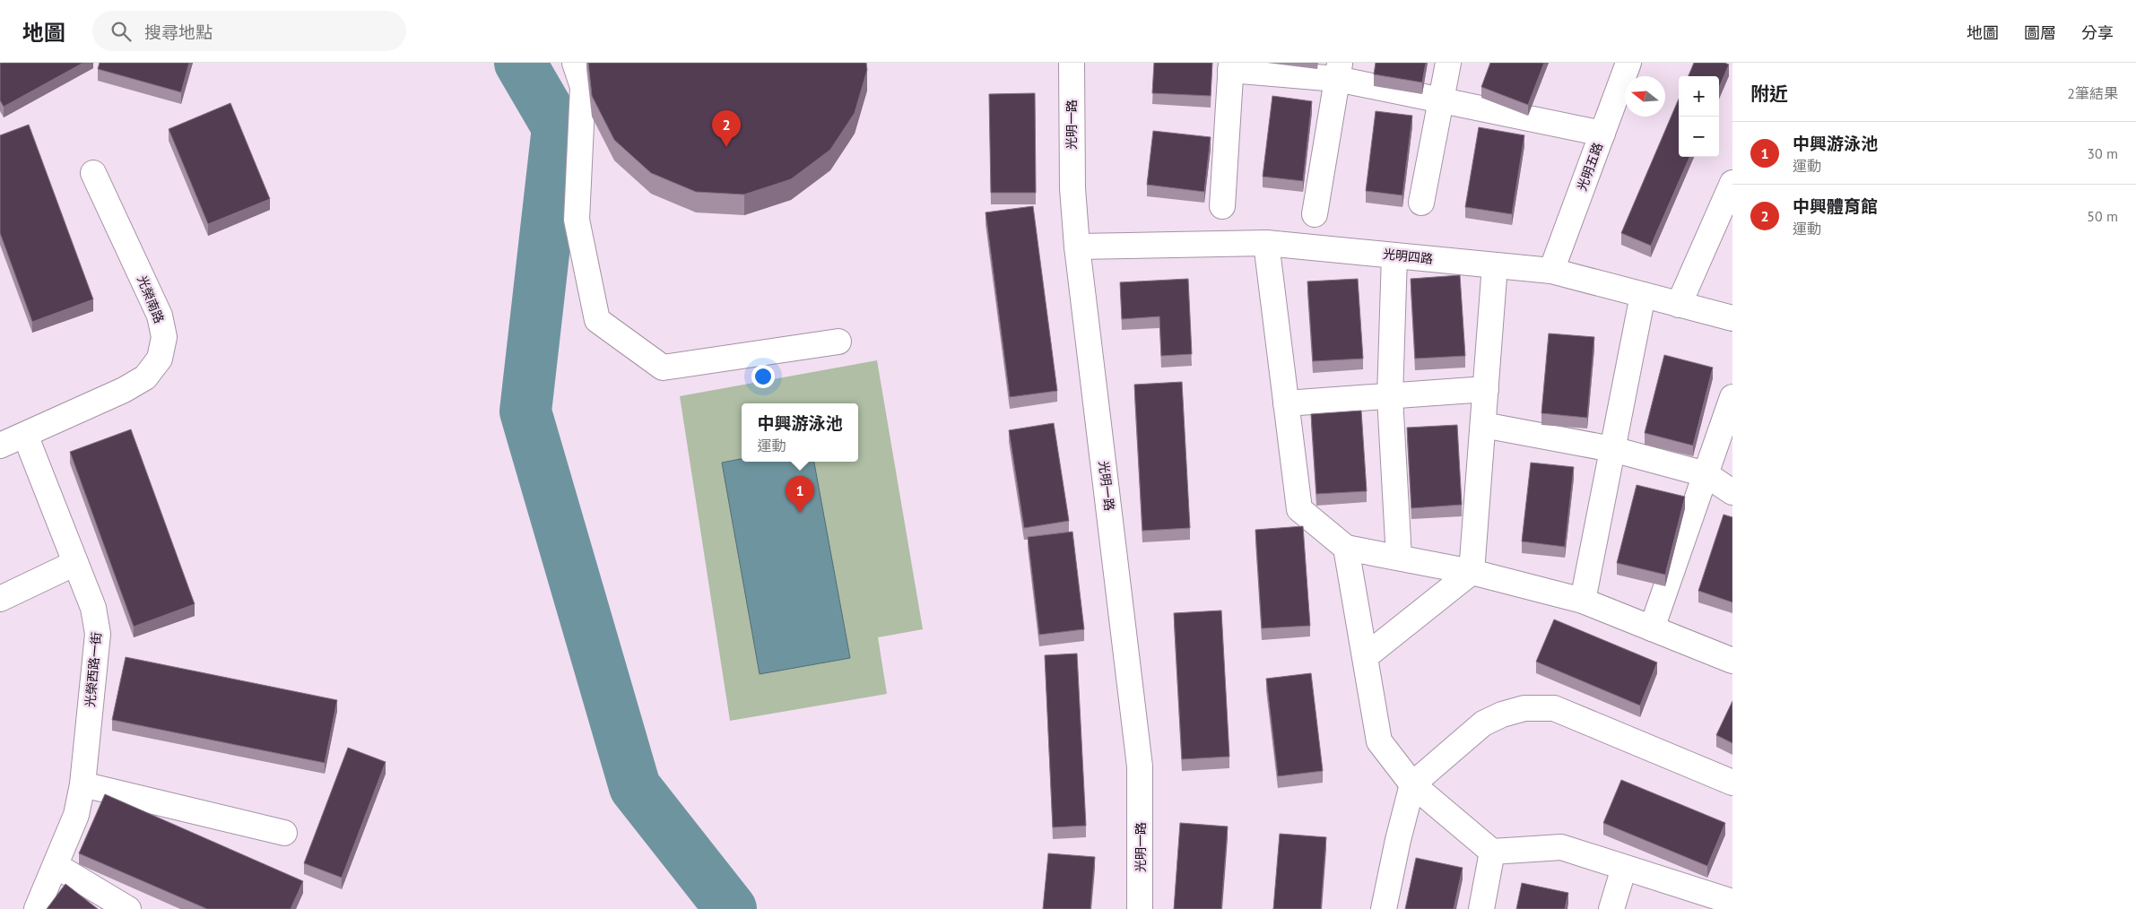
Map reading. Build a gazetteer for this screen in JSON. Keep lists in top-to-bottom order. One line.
{"streets":{"street":["光明一路","光明五路","光明四路","光榮南路","光榮西路一街"]},"crossings":[["光明一路","光明四路"],["光明五路","光明四路"],["光榮南路","光榮西路一街"]],"north":"left","page":{"header":"地圖","search":"搜尋地點","nav":["地圖","圖層","分享"],"heading":["附近","2筆結果"],"map_buttons":["+","−"],"pins":["2","1"],"list":[{"mark":"1","name":"中興游泳池","note":"運動","value":"30 m"},{"mark":"2","name":"中興體育館","note":"運動","value":"50 m"}],"popup":["中興游泳池","運動"]}}
